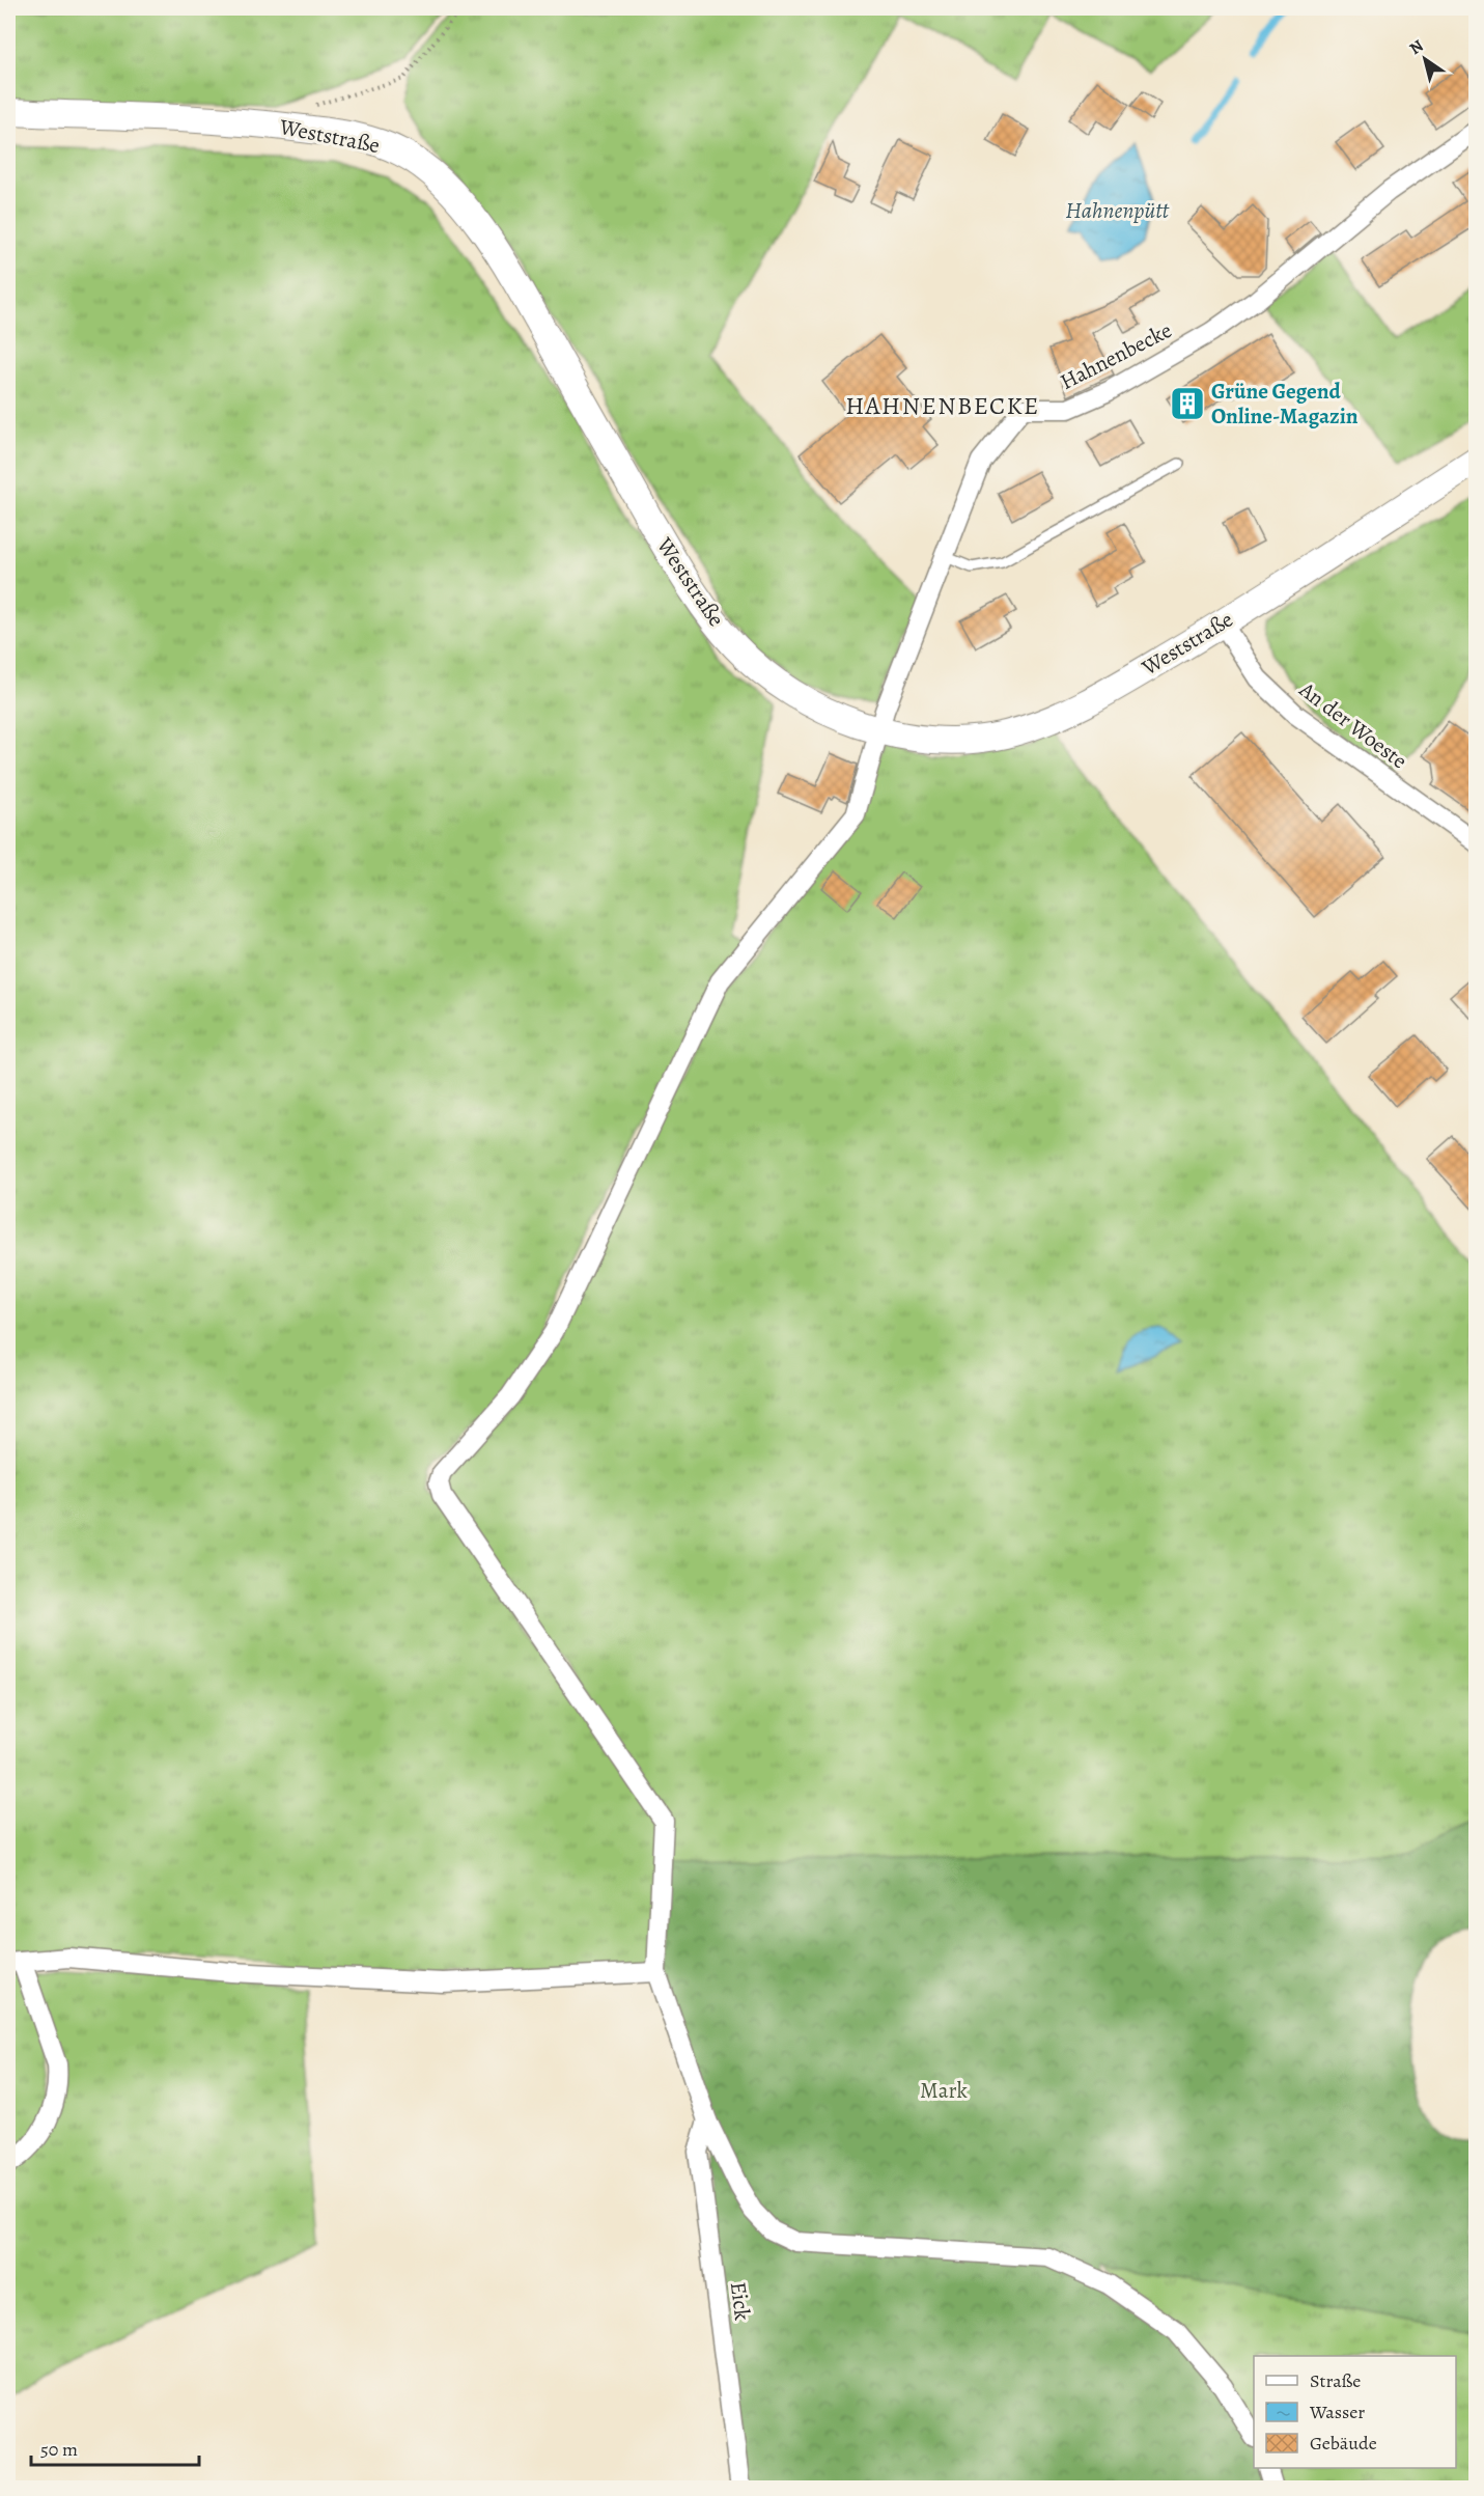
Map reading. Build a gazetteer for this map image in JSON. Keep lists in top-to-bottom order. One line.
{"streets":{"main road":["Weststraße"],"street":["Hahnenbecke","An der Woeste","Eick"]},"crossings":[["Weststraße","Hahnenbecke"],["Weststraße","An der Woeste"]],"districts":["HAHNENBECKE"],"water":["Hahnenpütt"],"parks":["Mark"],"places":{"building":["Grüne Gegend Online-Magazin"]},"legend":["Straße","Wasser","Gebäude"],"scale_bar":"50 m","north":"top left"}
